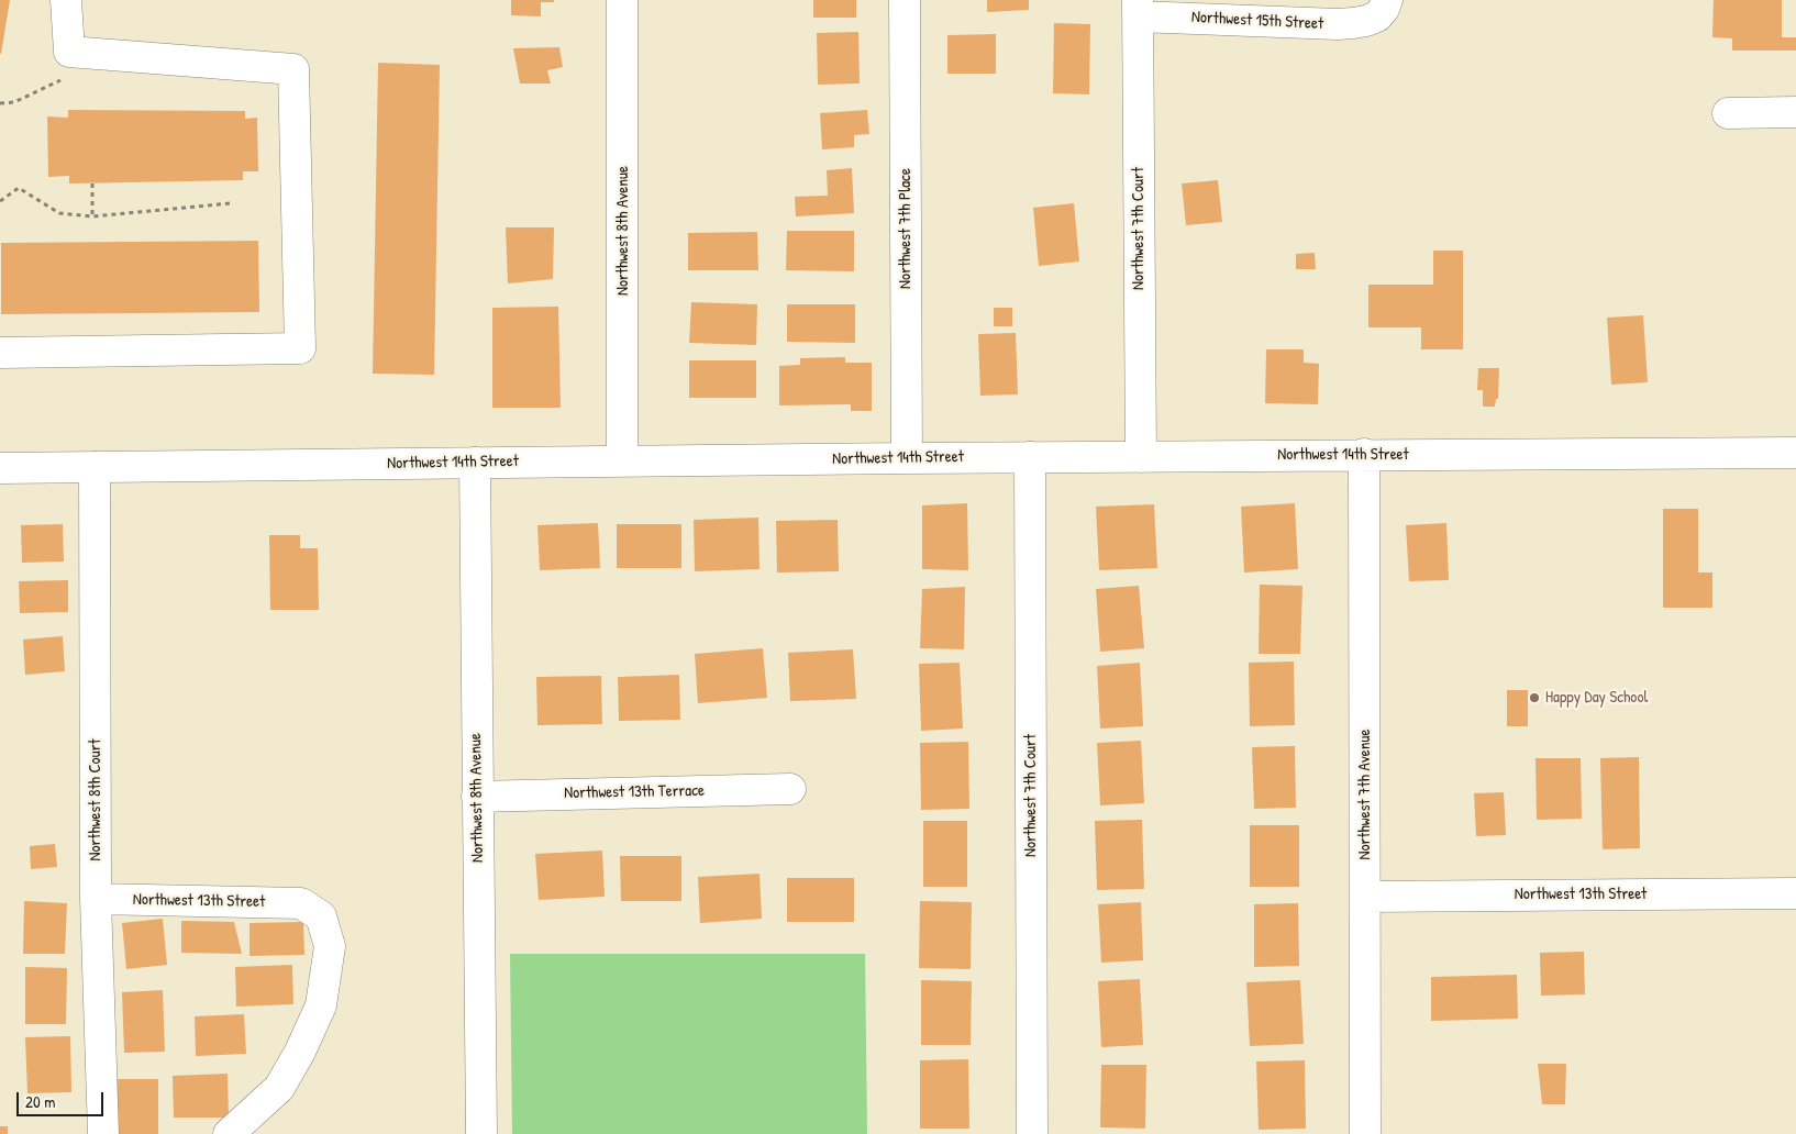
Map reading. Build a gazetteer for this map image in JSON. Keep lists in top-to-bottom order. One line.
{"streets":{"street":["Northwest 15th Street","Northwest 7th Place","Northwest 7th Court","Northwest 8th Avenue","Northwest 14th Street","Northwest 13th Terrace","Northwest 7th Avenue","Northwest 8th Court","Northwest 13th Street"]},"crossings":[["Northwest 15th Street","Northwest 7th Court"],["Northwest 7th Place","Northwest 14th Street"],["Northwest 7th Court","Northwest 14th Street"],["Northwest 8th Avenue","Northwest 14th Street"],["Northwest 8th Avenue","Northwest 13th Terrace"],["Northwest 14th Street","Northwest 7th Avenue"],["Northwest 14th Street","Northwest 8th Court"],["Northwest 7th Avenue","Northwest 13th Street"],["Northwest 8th Court","Northwest 13th Street"]],"places":["Happy Day School"],"scale_bar":"20 m"}
